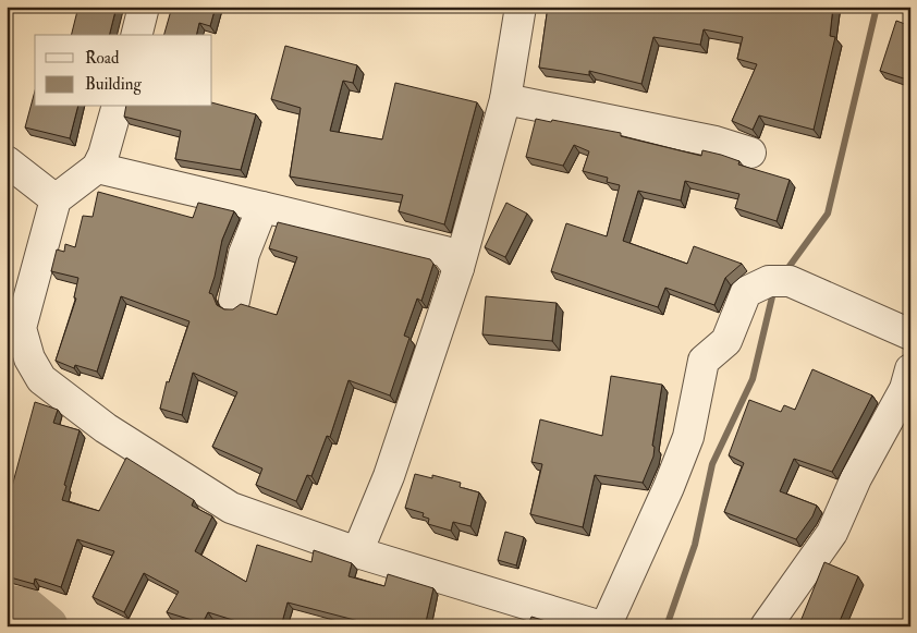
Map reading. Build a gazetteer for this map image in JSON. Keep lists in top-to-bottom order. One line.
{"legend":["Road","Building"]}
